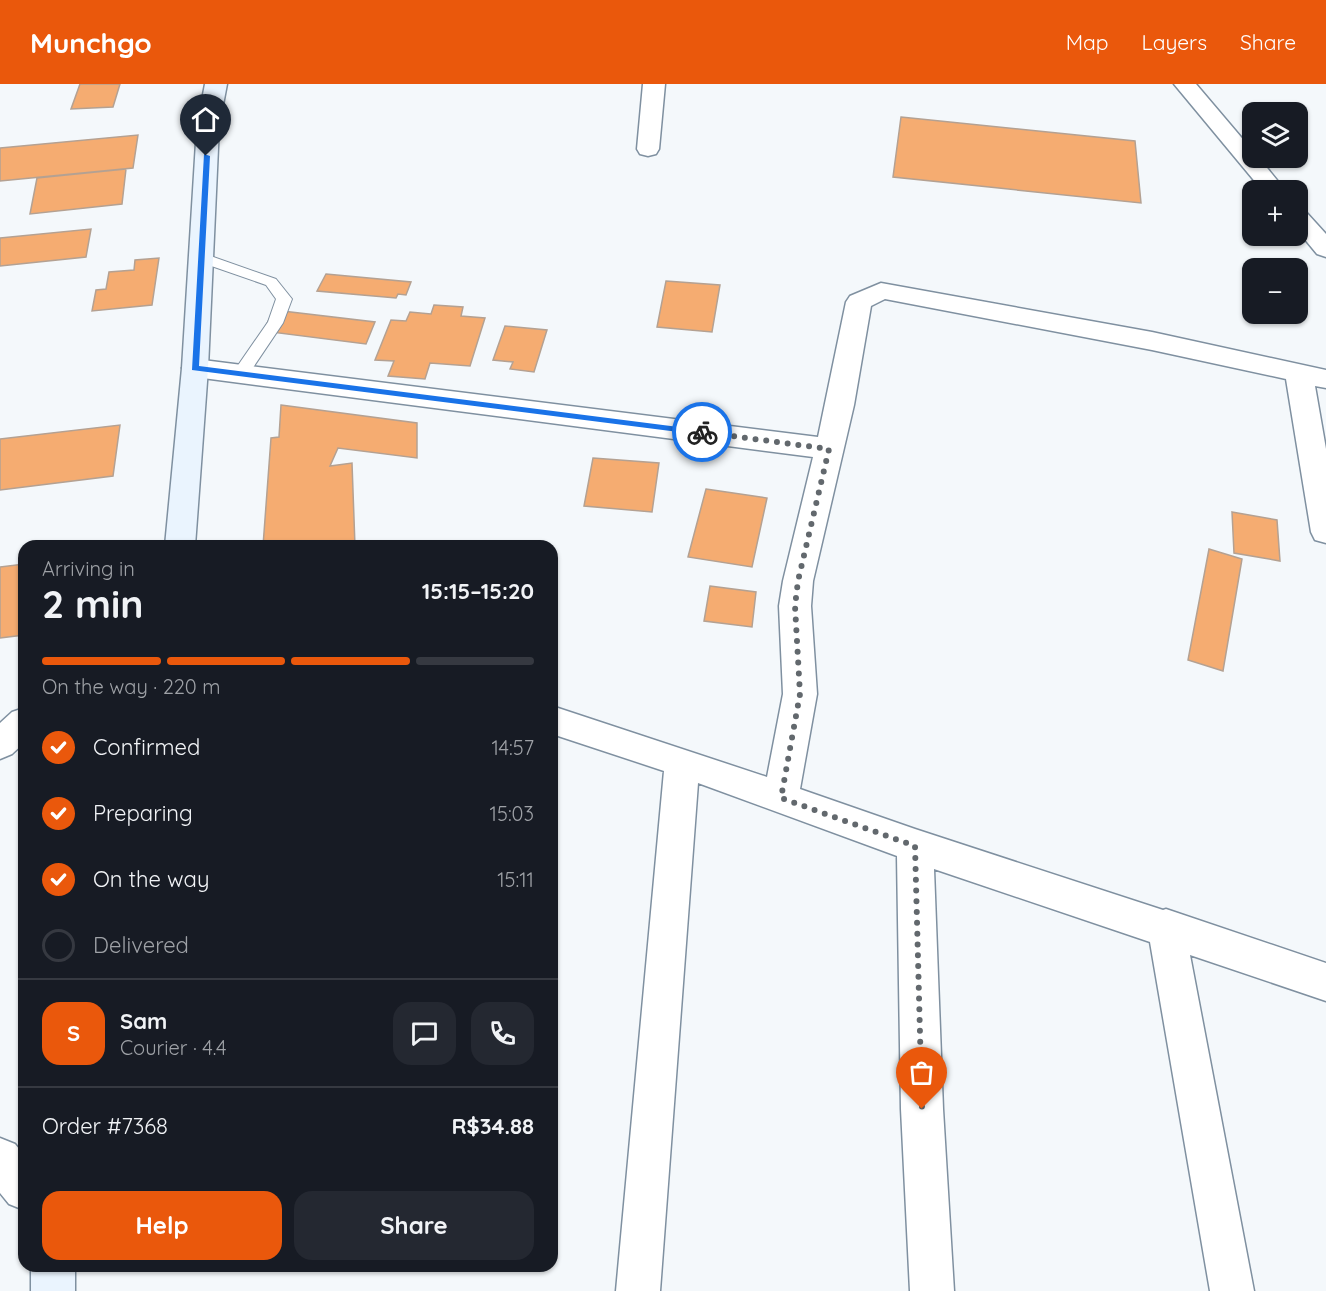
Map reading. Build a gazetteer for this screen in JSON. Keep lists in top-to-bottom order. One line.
{"page":{"header":"Munchgo","nav":["Map","Layers","Share"],"map_buttons":["+","−"],"heading":["2 min","Arriving in","15:15–15:20"],"panel":["Sam","Courier · 4.4","Order #7368","R$34.88"],"bar":"On the way · 220 m","list":[["Confirmed","14:57"],["Preparing","15:03"],["On the way","15:11"],"Delivered"],"round":"S","buttons":["Help","Share"]}}
